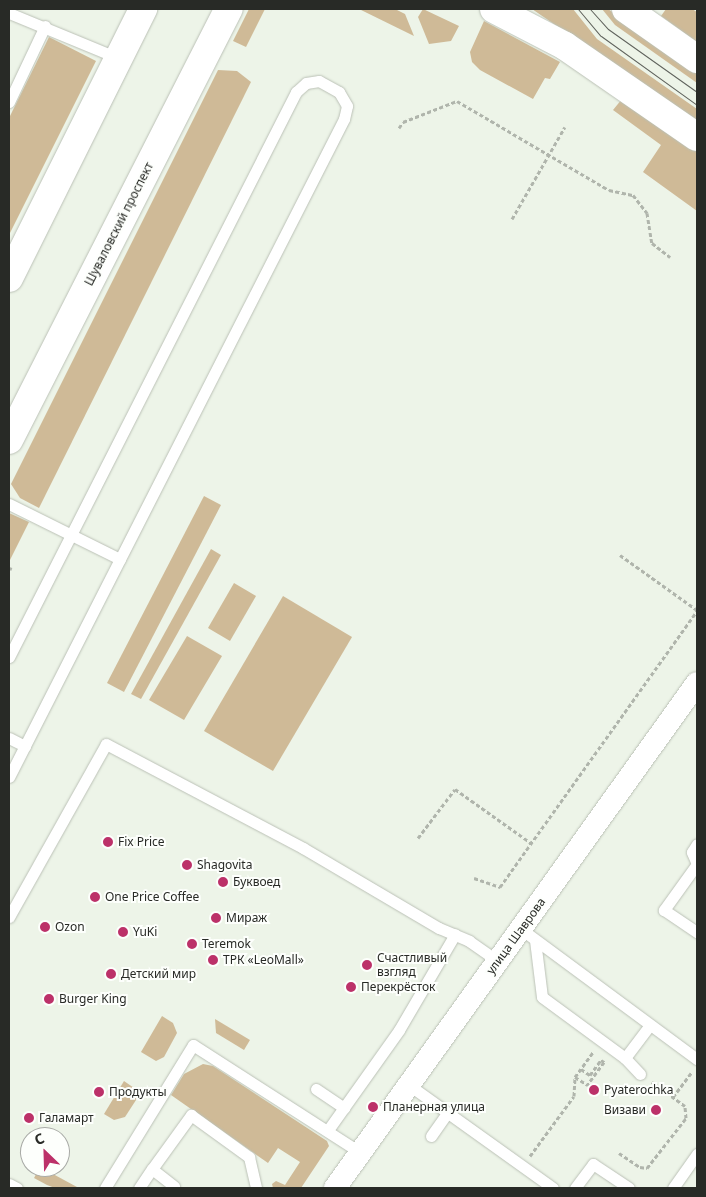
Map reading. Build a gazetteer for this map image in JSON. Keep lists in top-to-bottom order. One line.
{"streets":{"main road":["Шуваловский проспект"],"street":["улица Шаврова"]},"places":["Fix Price","Shagovita","Буквоед","One Price Coffee","Мираж","Ozon","YuKi","Teremok","ТРК «LeoMall»","Счастливый взгляд","Детский мир","Перекрёсток","Burger King","Pyaterochka","Продукты","Планерная улица","Визави","Галамарт"],"north":"top left"}
